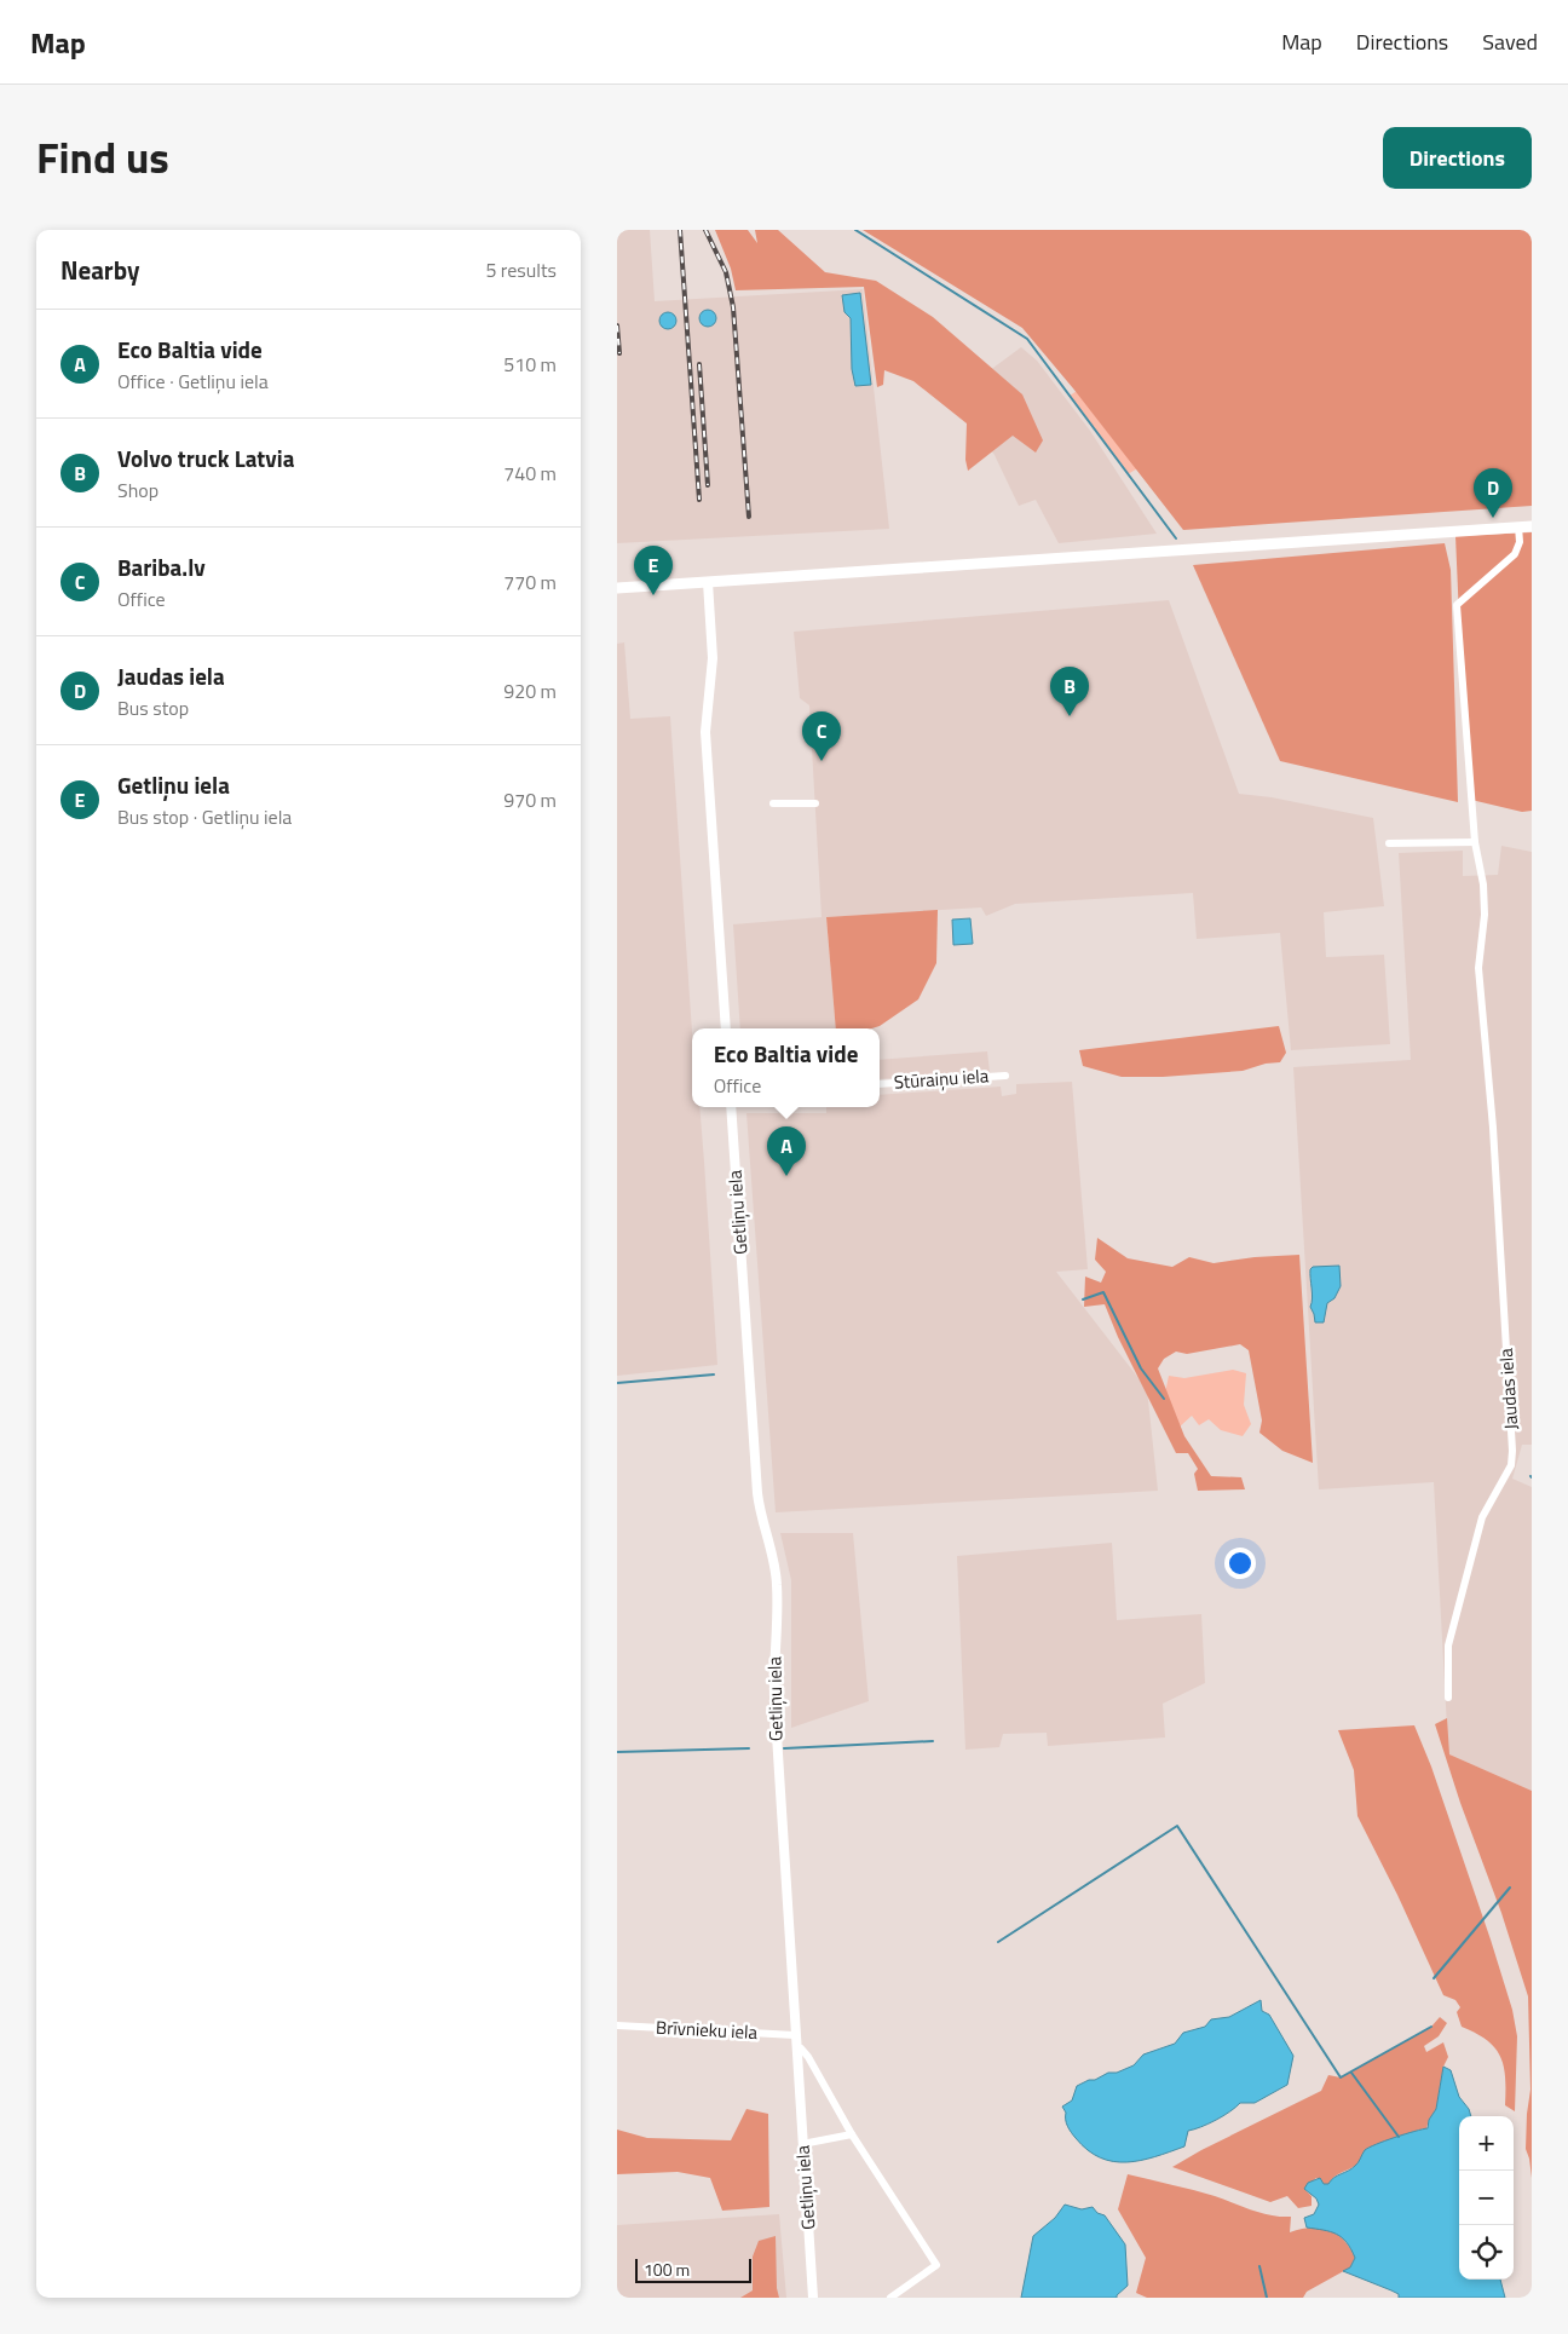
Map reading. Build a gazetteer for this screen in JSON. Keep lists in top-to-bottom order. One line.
{"streets":{"street":["Stūraiņu iela","Getliņu iela","Jaudas iela","Brīvnieku iela"]},"crossings":[["Getliņu iela","Brīvnieku iela"]],"scale_bar":"100 m","page":{"header":"Map","nav":["Map","Directions","Saved"],"title":"Find us","buttons":"Directions","heading":["Nearby","5 results"],"list":[{"mark":"A","name":"Eco Baltia vide","note":"Office · Getliņu iela","value":"510 m"},{"mark":"B","name":"Volvo truck Latvia","note":"Shop","value":"740 m"},{"mark":"C","name":"Bariba.lv","note":"Office","value":"770 m"},{"mark":"D","name":"Jaudas iela","note":"Bus stop","value":"920 m"},{"mark":"E","name":"Getliņu iela","note":"Bus stop · Getliņu iela","value":"970 m"}],"pins":["D","E","B","C","A"],"popup":["Eco Baltia vide","Office"],"map_buttons":["+","−"],"scale":"100 m"}}
